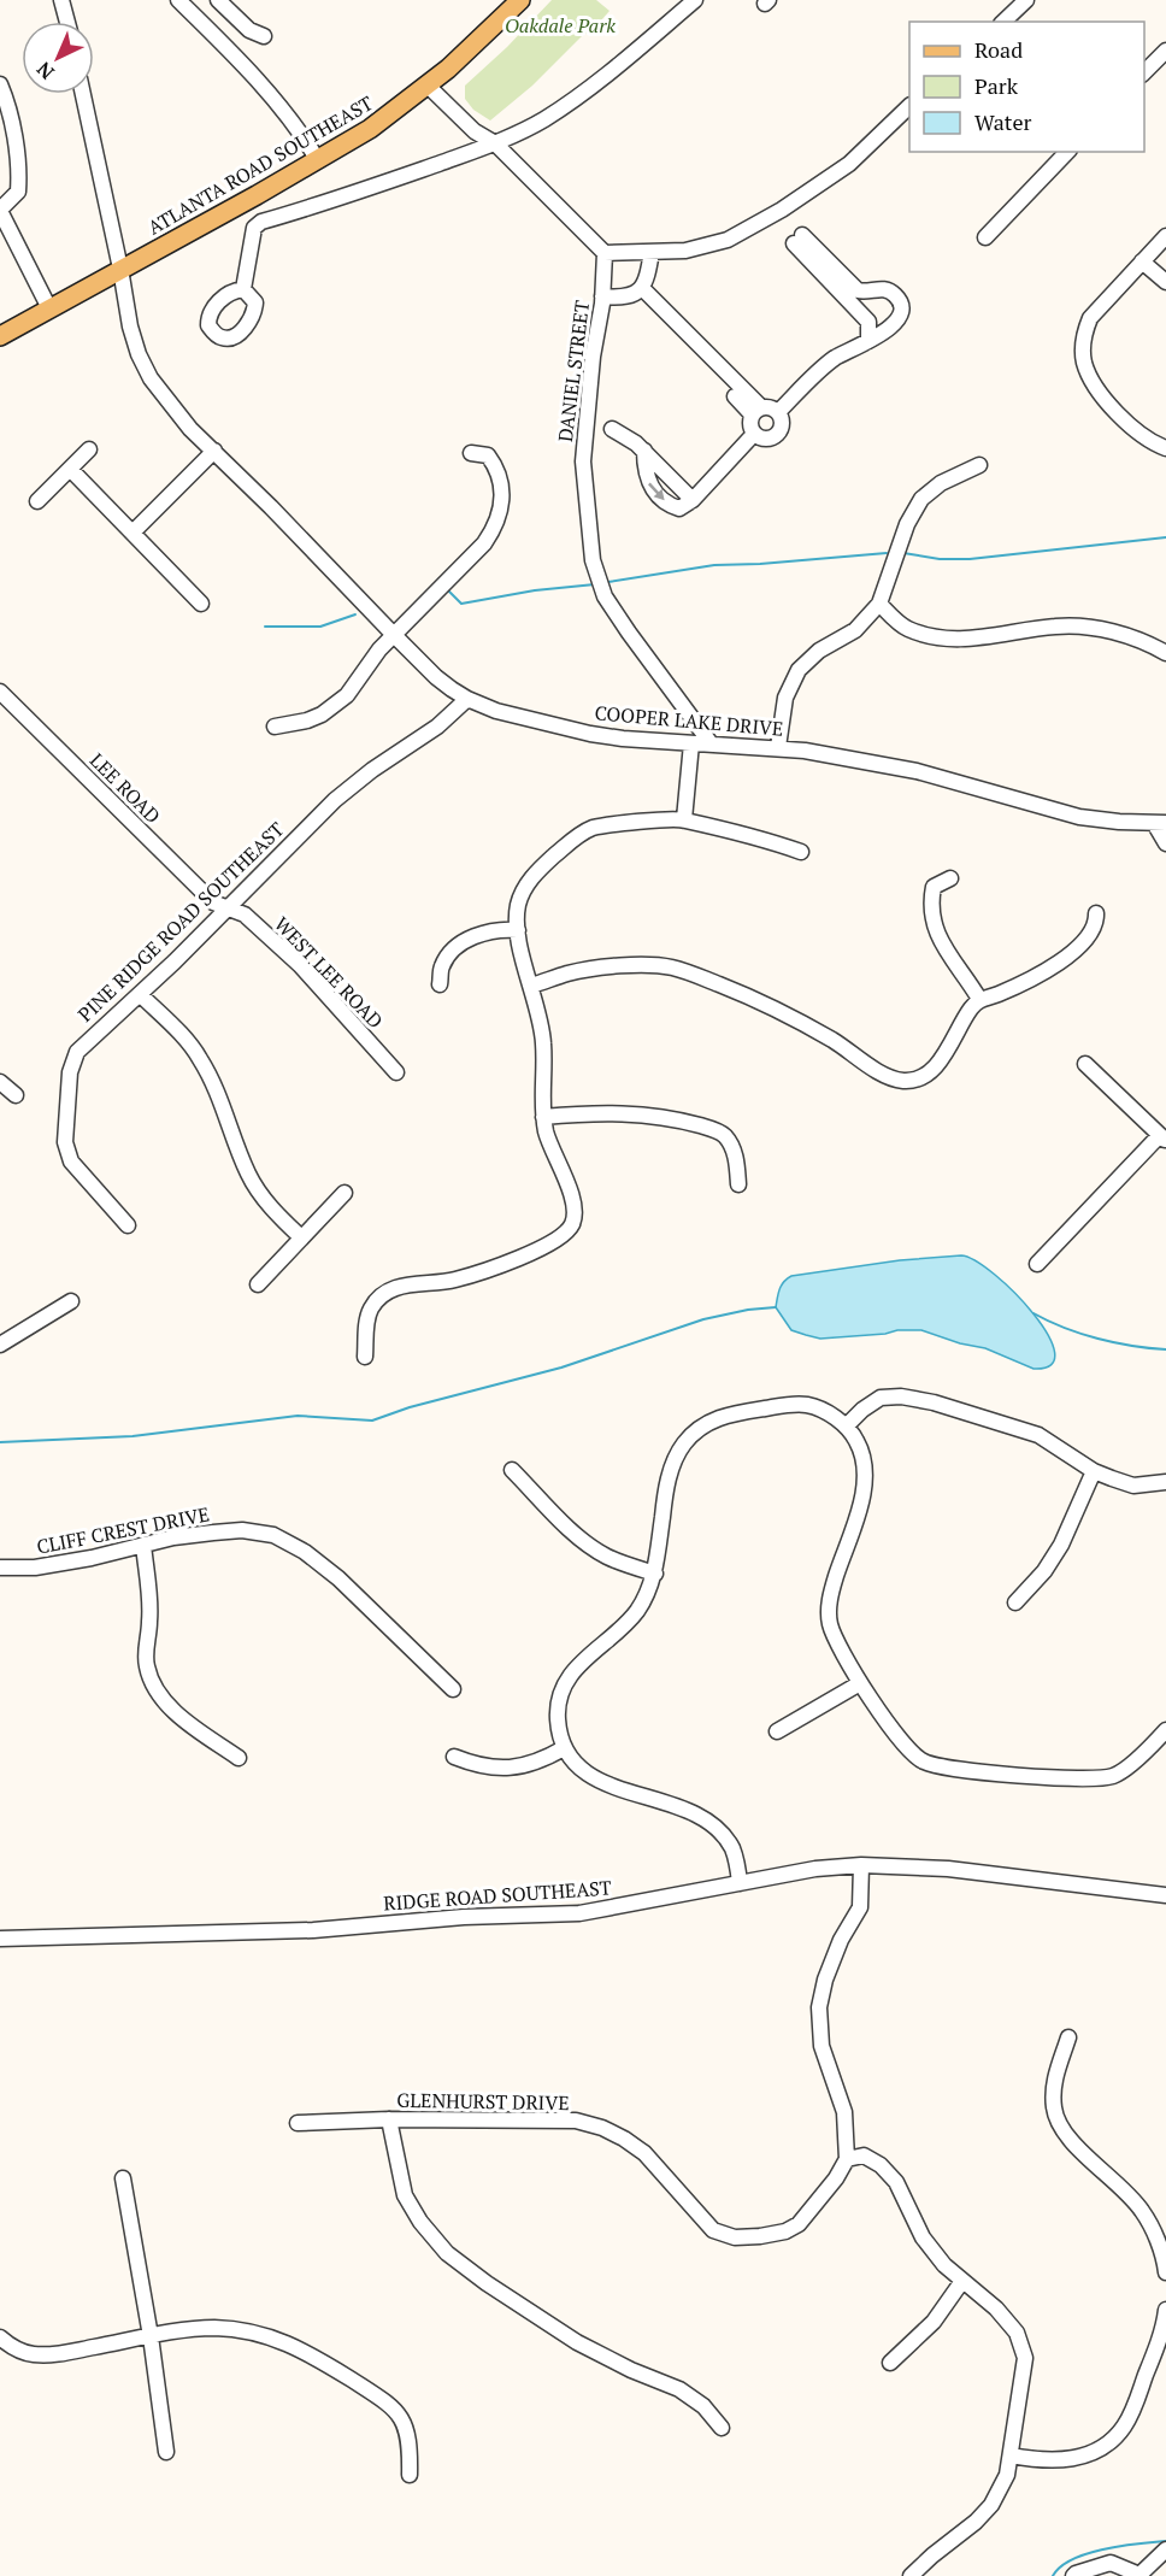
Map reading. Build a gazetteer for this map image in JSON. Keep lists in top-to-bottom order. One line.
{"streets":{"main road":["ATLANTA ROAD SOUTHEAST"],"street":["DANIEL STREET","COOPER LAKE DRIVE","LEE ROAD","PINE RIDGE ROAD SOUTHEAST","WEST LEE ROAD","CLIFF CREST DRIVE","RIDGE ROAD SOUTHEAST","GLENHURST DRIVE"]},"crossings":[["ATLANTA ROAD SOUTHEAST","COOPER LAKE DRIVE"],["DANIEL STREET","COOPER LAKE DRIVE"],["COOPER LAKE DRIVE","PINE RIDGE ROAD SOUTHEAST"],["LEE ROAD","PINE RIDGE ROAD SOUTHEAST"],["LEE ROAD","WEST LEE ROAD"],["PINE RIDGE ROAD SOUTHEAST","WEST LEE ROAD"]],"parks":["Oakdale Park"],"legend":["Road","Park","Water"],"north":"bottom left"}
